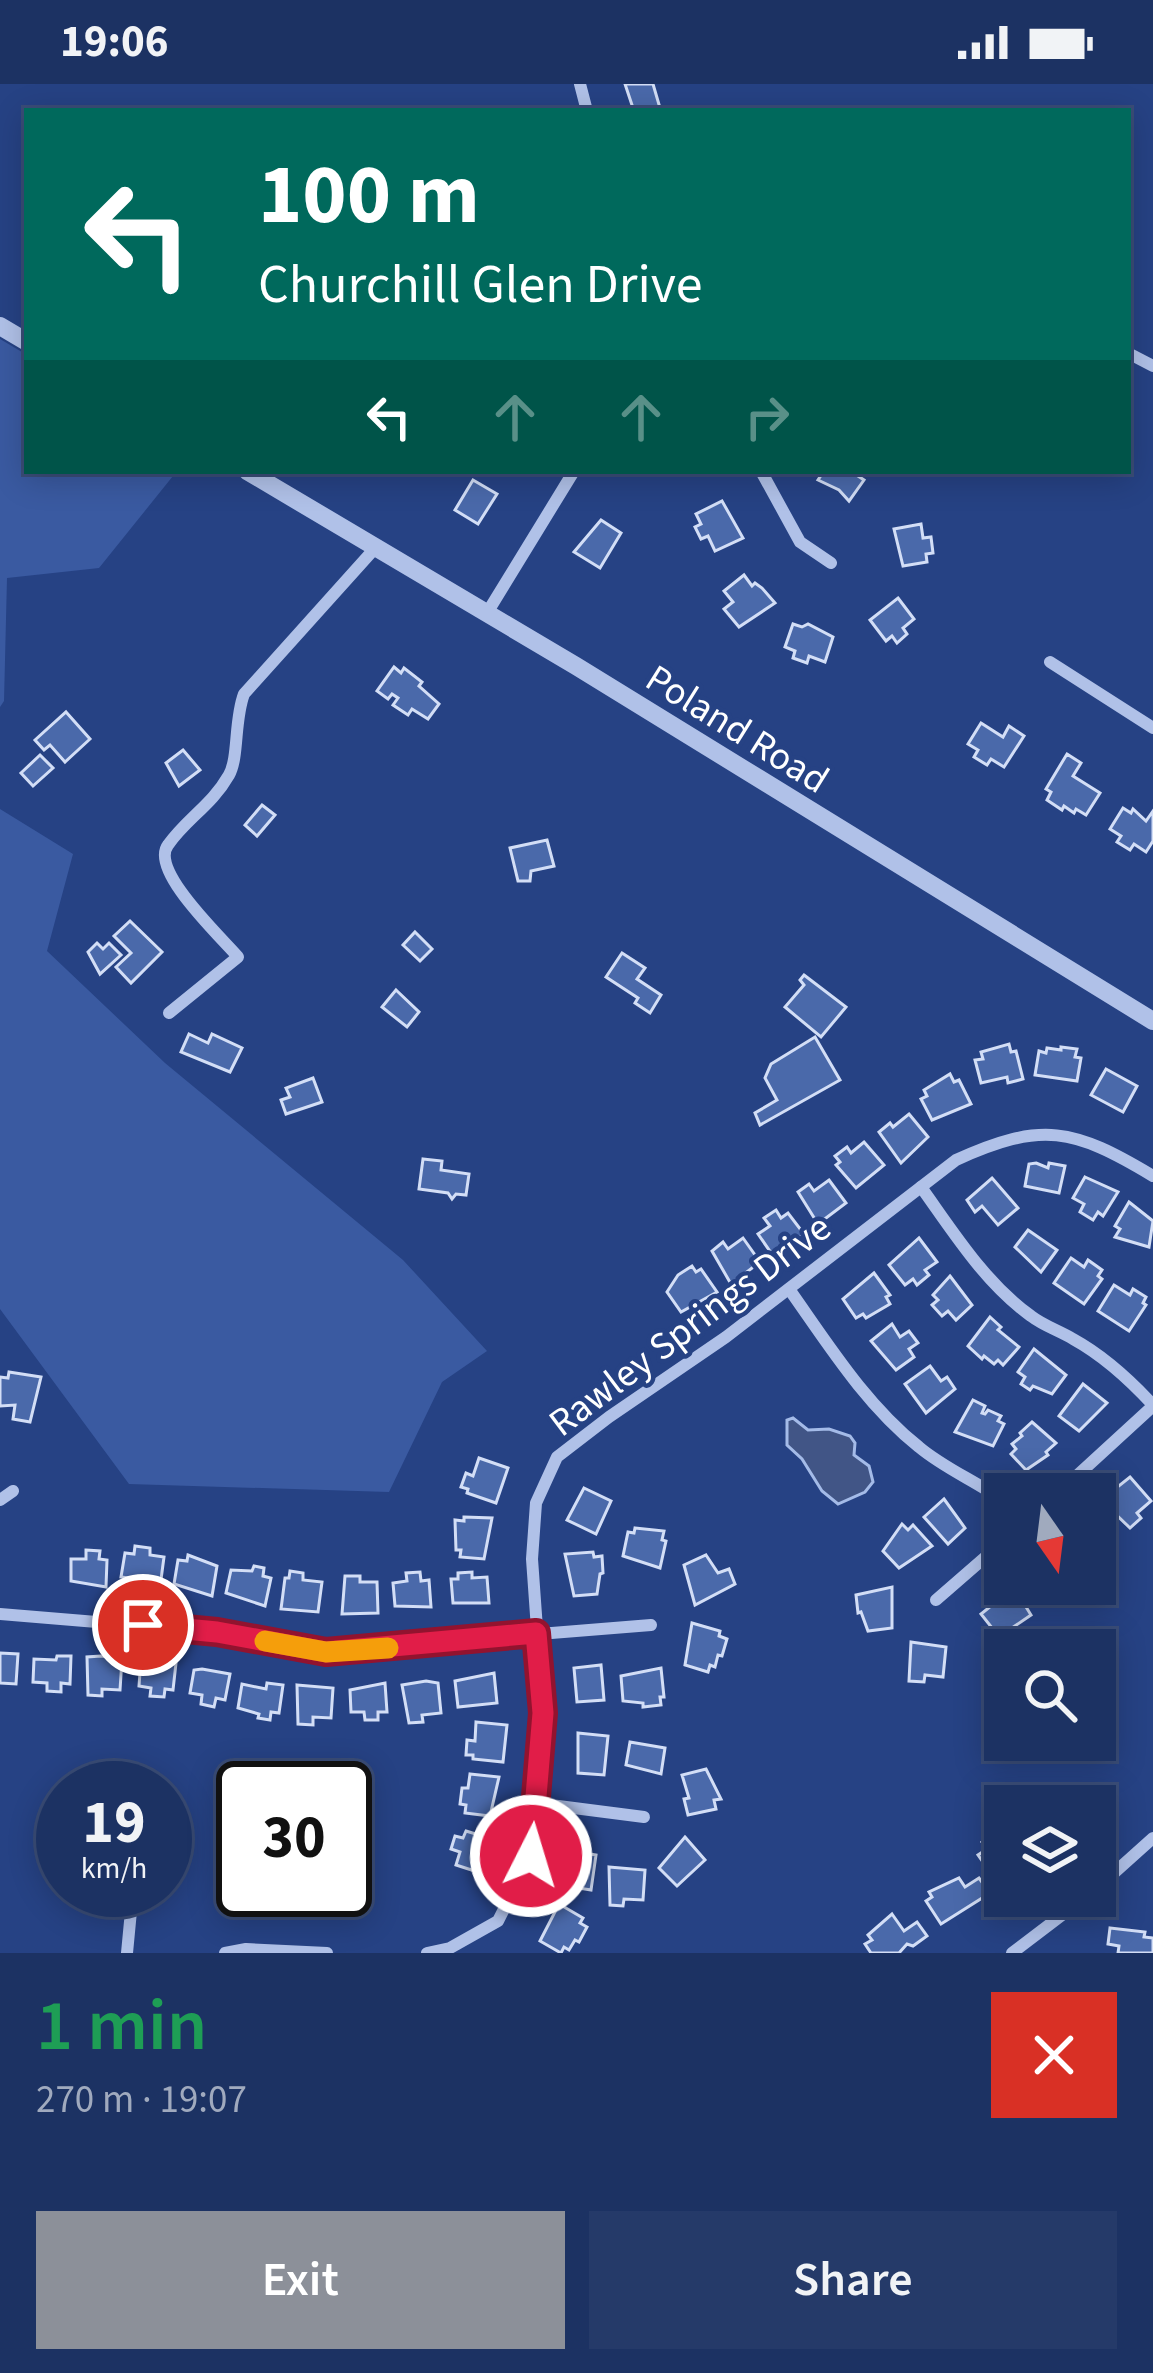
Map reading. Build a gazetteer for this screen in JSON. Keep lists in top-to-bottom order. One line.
{"streets":{"street":["Poland Road","Rawley Springs Drive"]},"north":"bottom","page":{"status":"19:06","turn":["100 m","Churchill Glen Drive"],"speed":"19 km/h","limit":"30","heading":["1 min","270 m · 19:07"],"buttons":["Exit","Share"]}}
